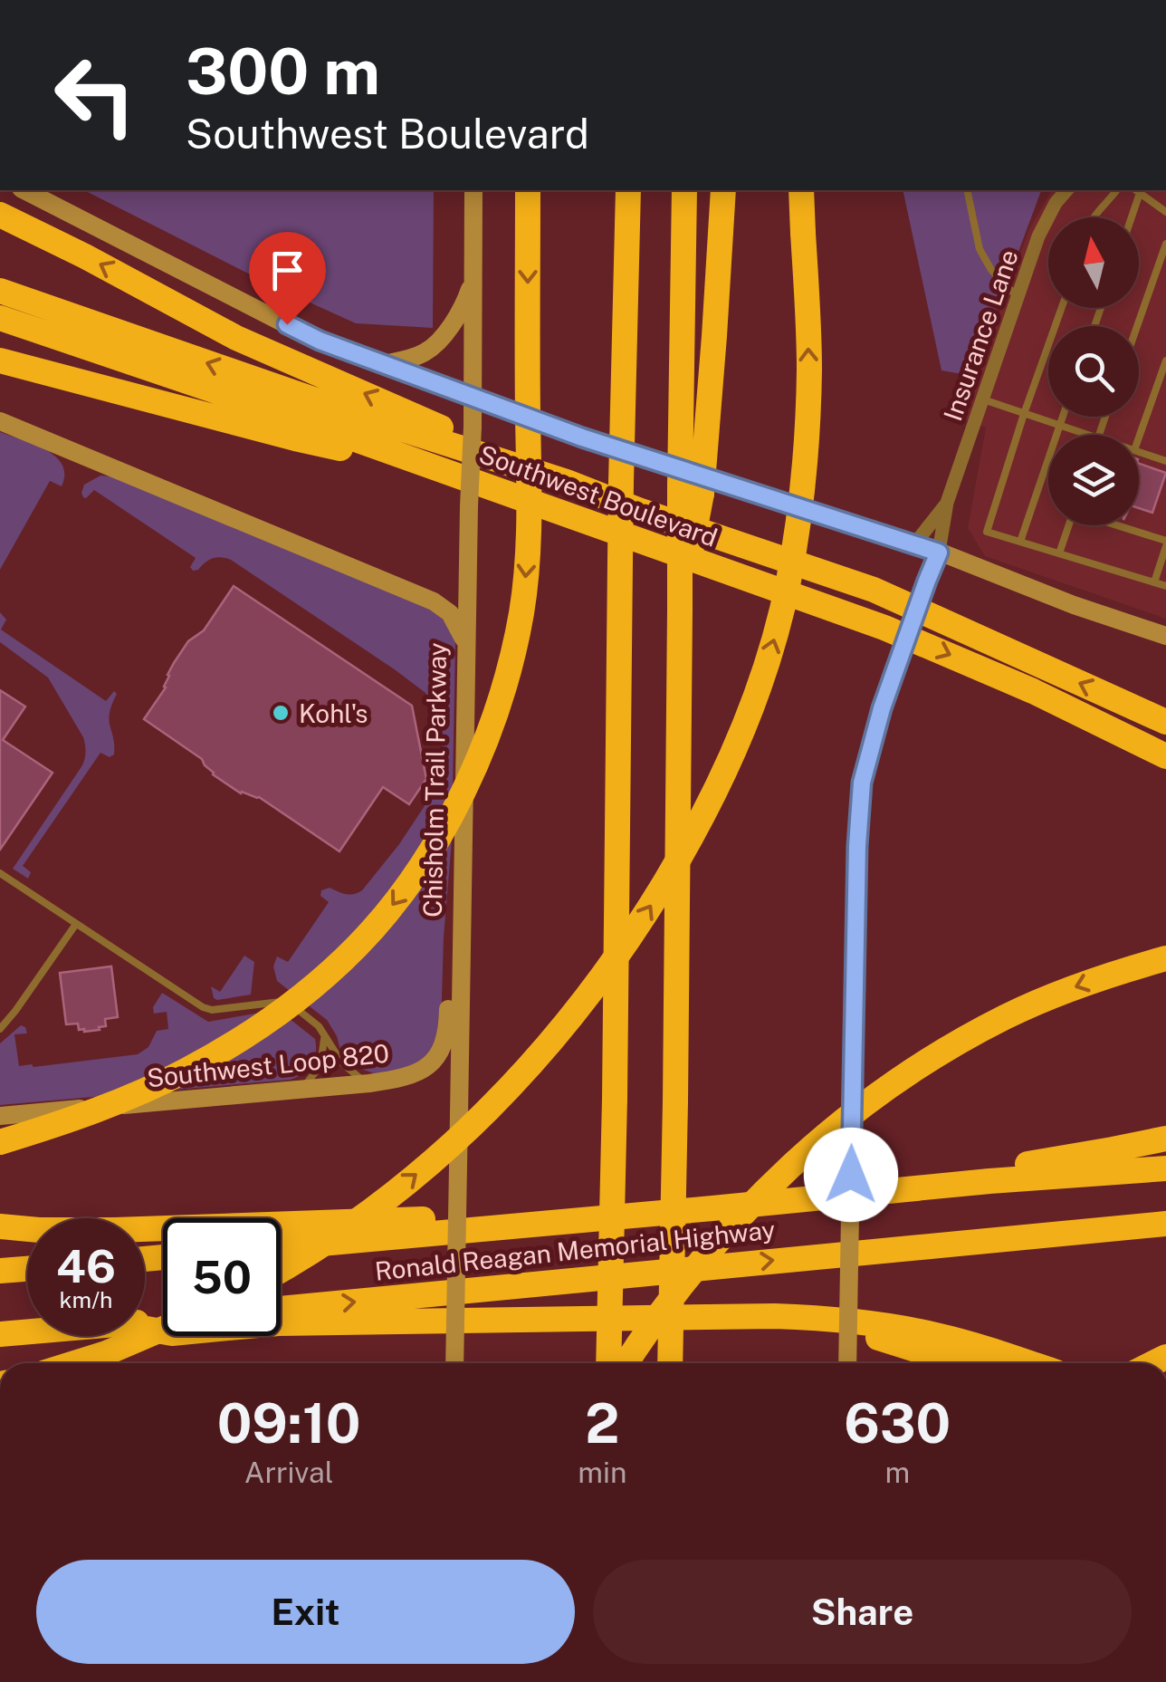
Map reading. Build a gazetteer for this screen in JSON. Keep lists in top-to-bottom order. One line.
{"streets":{"highway":["Southwest Boulevard","Ronald Reagan Memorial Highway"],"main road":["Chisholm Trail Parkway","Southwest Loop 820"],"street":["Insurance Lane"]},"crossings":[["Insurance Lane","Southwest Boulevard"],["Southwest Boulevard","Chisholm Trail Parkway"],["Chisholm Trail Parkway","Southwest Loop 820"]],"places":["Kohl's"],"north":"top","page":{"turn":["300 m","Southwest Boulevard"],"speed":"46 km/h","limit":"50","eta":["09:10","Arrival","2","min","630","m"],"buttons":["Exit","Share"]}}
